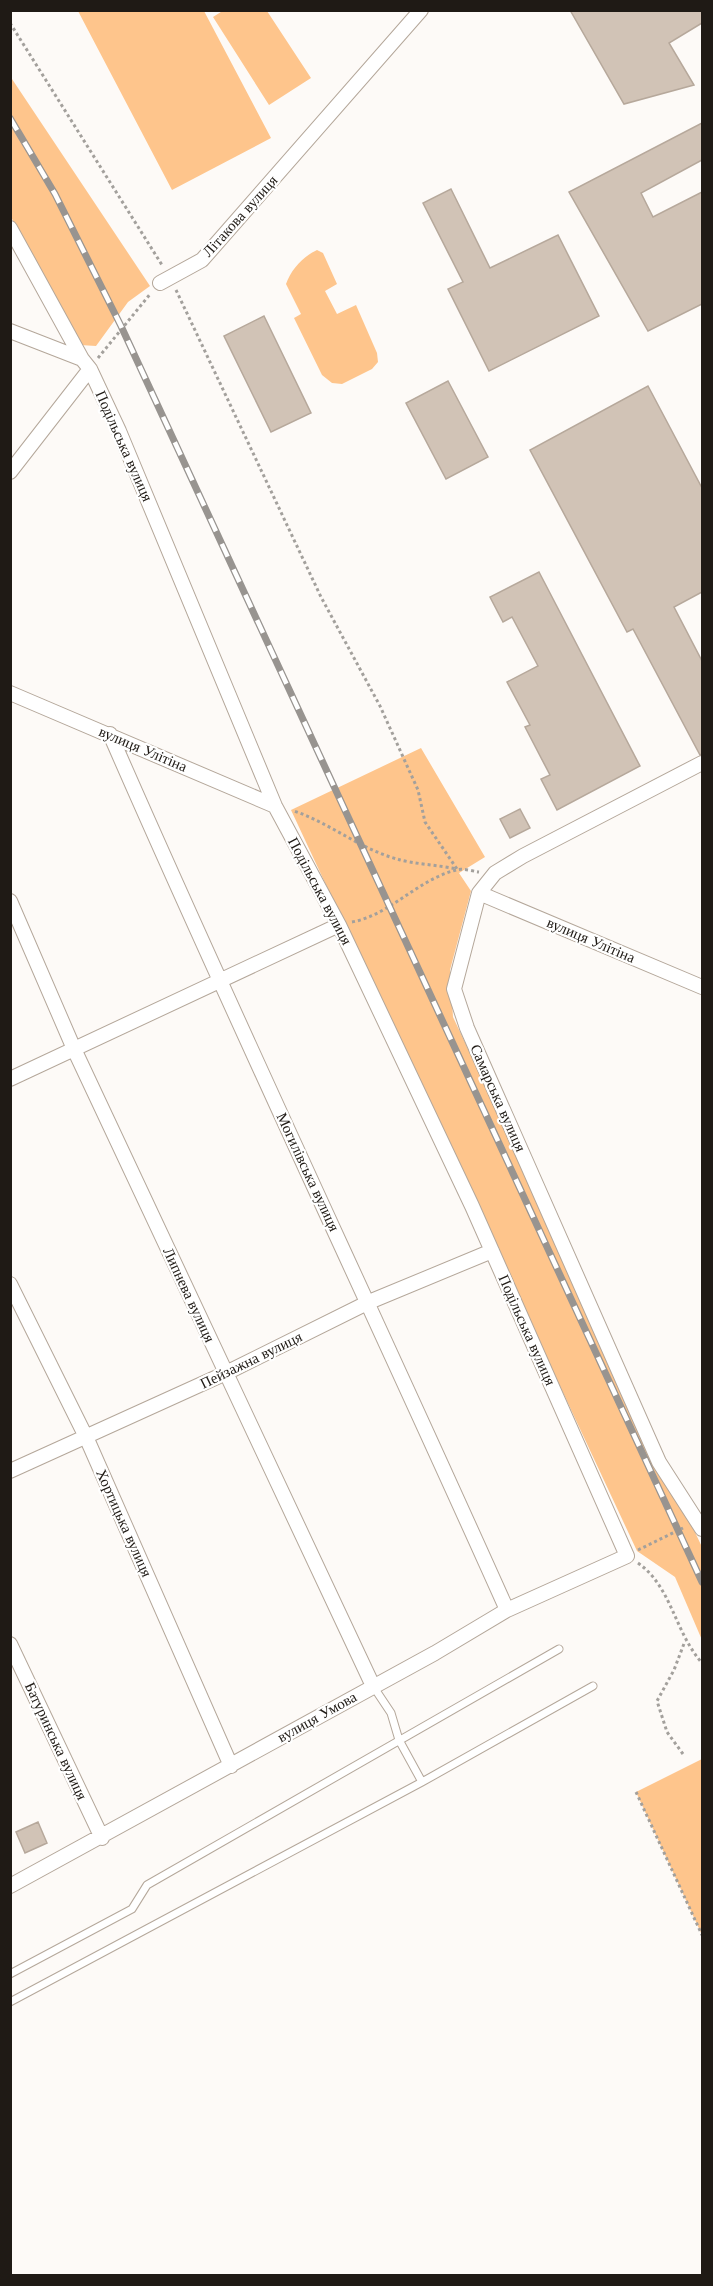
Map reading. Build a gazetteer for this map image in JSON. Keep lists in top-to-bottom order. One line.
{"streets":{"street":["Літакова вулиця","Подільська вулиця","вулиця Улітіна","Самарська вулиця","Могилівська вулиця","Липнева вулиця","Пейзажна вулиця","Хортицька вулиця","вулиця Умова","Батуринська вулиця"]},"crossings":[["Подільська вулиця","вулиця Улітіна"],["Подільська вулиця","Пейзажна вулиця"],["Подільська вулиця","вулиця Умова"],["вулиця Улітіна","Самарська вулиця"],["вулиця Улітіна","Могилівська вулиця"],["Могилівська вулиця","Пейзажна вулиця"],["Могилівська вулиця","вулиця Умова"],["Липнева вулиця","Пейзажна вулиця"],["Липнева вулиця","вулиця Умова"],["Пейзажна вулиця","Хортицька вулиця"],["Хортицька вулиця","вулиця Умова"],["вулиця Умова","Батуринська вулиця"]]}
